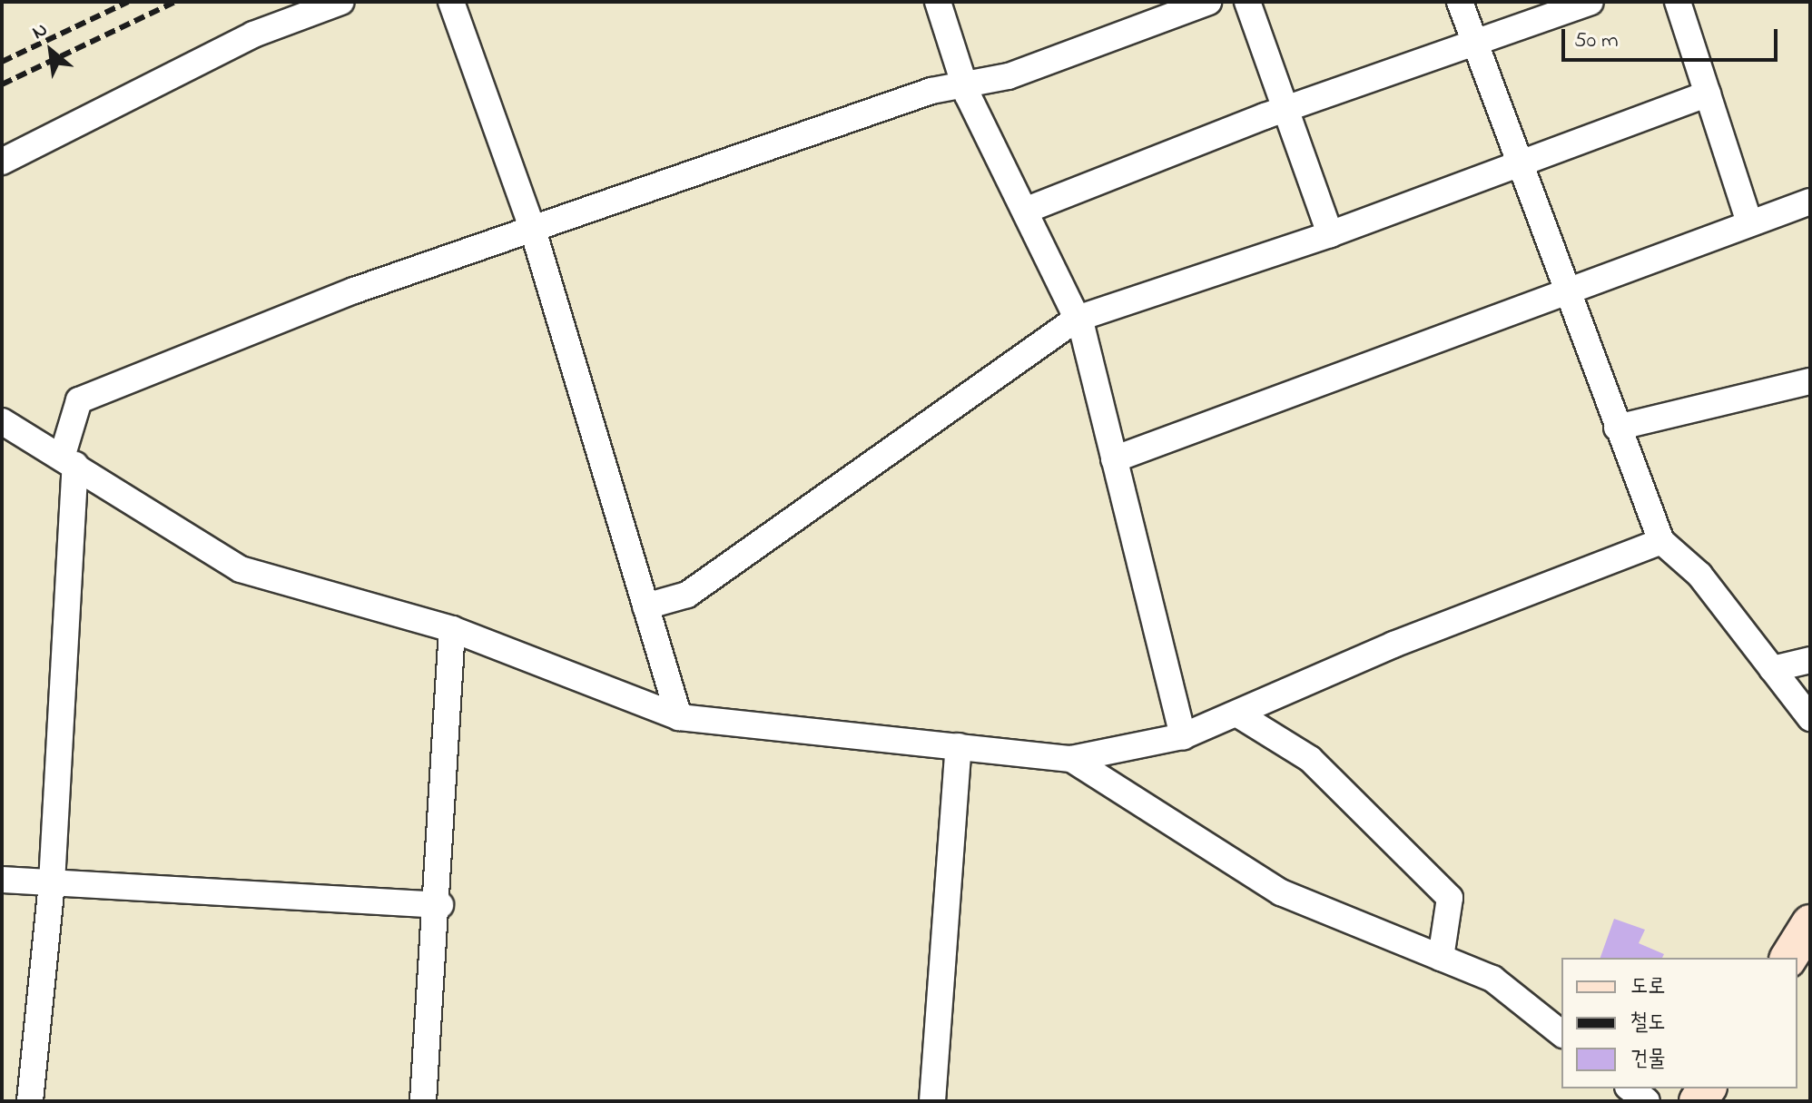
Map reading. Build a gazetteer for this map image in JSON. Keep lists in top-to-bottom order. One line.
{"legend":["도로","철도","건물"],"scale_bar":"50 m","north":"top left"}
